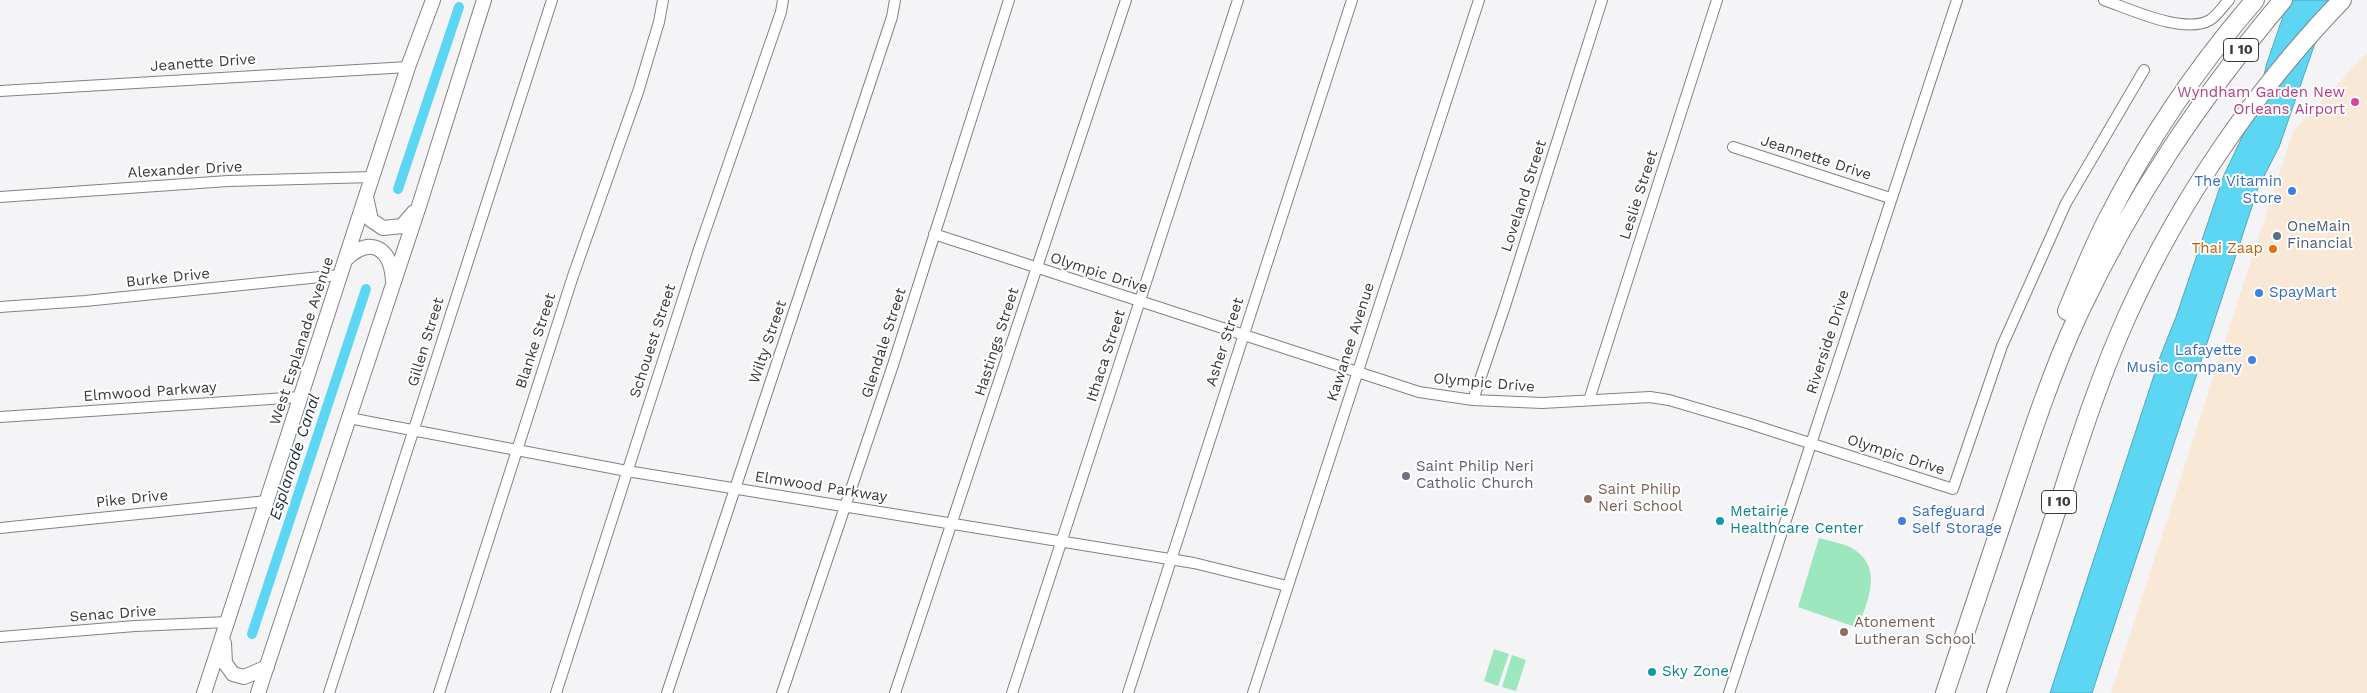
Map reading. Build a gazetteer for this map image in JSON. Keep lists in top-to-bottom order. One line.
{"streets":{"highway":["I 10"],"main road":["West Esplanade Avenue"],"street":["Jeanette Drive","Jeannette Drive","Alexander Drive","Leslie Street","Loveland Street","Olympic Drive","Burke Drive","Blanke Street","Schouest Street","Gillen Street","Wilty Street","Hastings Street","Asher Street","Kawanee Avenue","Riverside Drive","Glendale Street","Ithaca Street","Elmwood Parkway","Pike Drive","Senac Drive"]},"crossings":[["Jeanette Drive","West Esplanade Avenue"],["Jeannette Drive","Riverside Drive"],["Alexander Drive","West Esplanade Avenue"],["Leslie Street","Olympic Drive"],["Loveland Street","Olympic Drive"],["Olympic Drive","Hastings Street"],["Olympic Drive","Asher Street"],["Olympic Drive","Kawanee Avenue"],["Olympic Drive","Riverside Drive"],["Olympic Drive","Glendale Street"],["Olympic Drive","Ithaca Street"],["Burke Drive","West Esplanade Avenue"],["West Esplanade Avenue","Elmwood Parkway"],["West Esplanade Avenue","Pike Drive"],["West Esplanade Avenue","Senac Drive"],["Blanke Street","Elmwood Parkway"],["Schouest Street","Elmwood Parkway"],["Gillen Street","Elmwood Parkway"],["Wilty Street","Elmwood Parkway"],["Hastings Street","Elmwood Parkway"],["Asher Street","Elmwood Parkway"],["Kawanee Avenue","Elmwood Parkway"],["Glendale Street","Elmwood Parkway"],["Ithaca Street","Elmwood Parkway"]],"water":["Esplanade Canal"],"places":["Wyndham Garden New Orleans Airport","The Vitamin Store","OneMain Financial","Thai Zaap","SpayMart","Lafayette Music Company","Saint Philip Neri Catholic Church","Saint Philip Neri School","Metairie Healthcare Center","Safeguard Self Storage","Atonement Lutheran School","Sky Zone"]}
